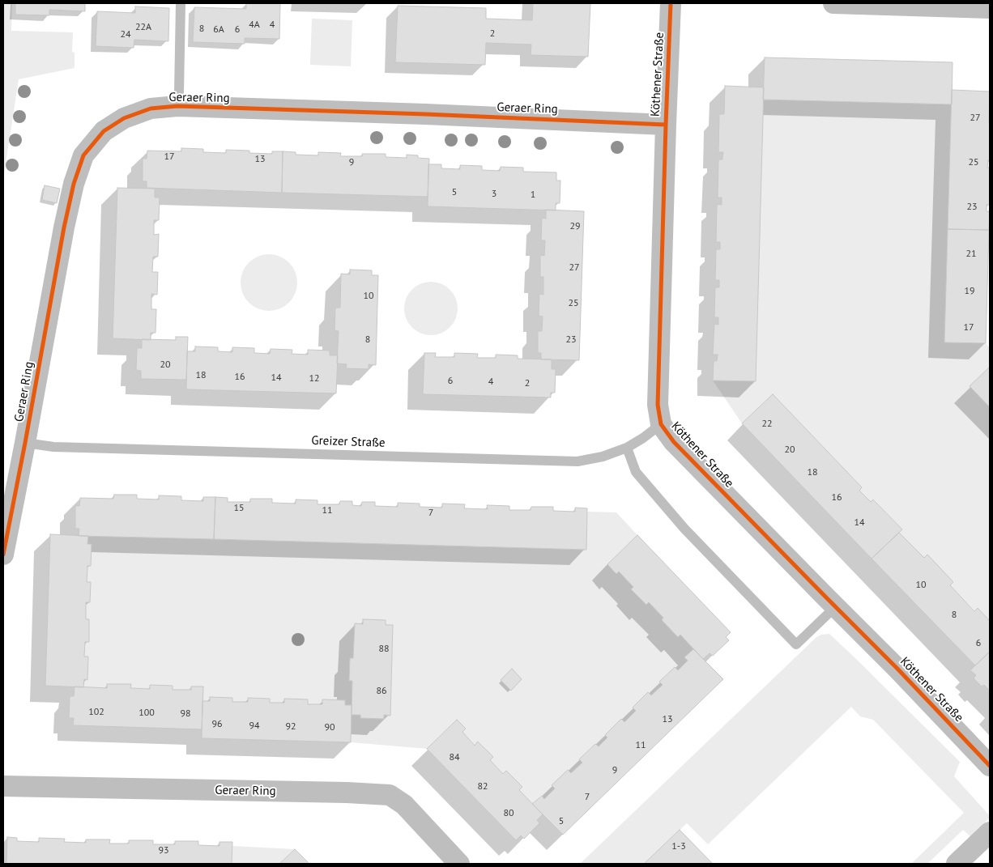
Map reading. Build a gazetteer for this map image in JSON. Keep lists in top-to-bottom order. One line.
{"streets":{"street":["Köthener Straße","Geraer Ring"],"lane":["Greizer Straße"]},"crossings":[["Köthener Straße","Geraer Ring"],["Köthener Straße","Greizer Straße"],["Geraer Ring","Greizer Straße"]],"house_numbers":["4A","4","22A","8","6A","6","2","24","27","17","13","9","25","5","3","1","23","29","21","27","19","10","25","17","8","23","20","18","16","14","12","6","4","2","22","20","18","16","15","11","7","14","10","8","6","88","86","102","100","98","13","96","94","92","90","11","84","9","82","7","80","5","1-3","93"]}
